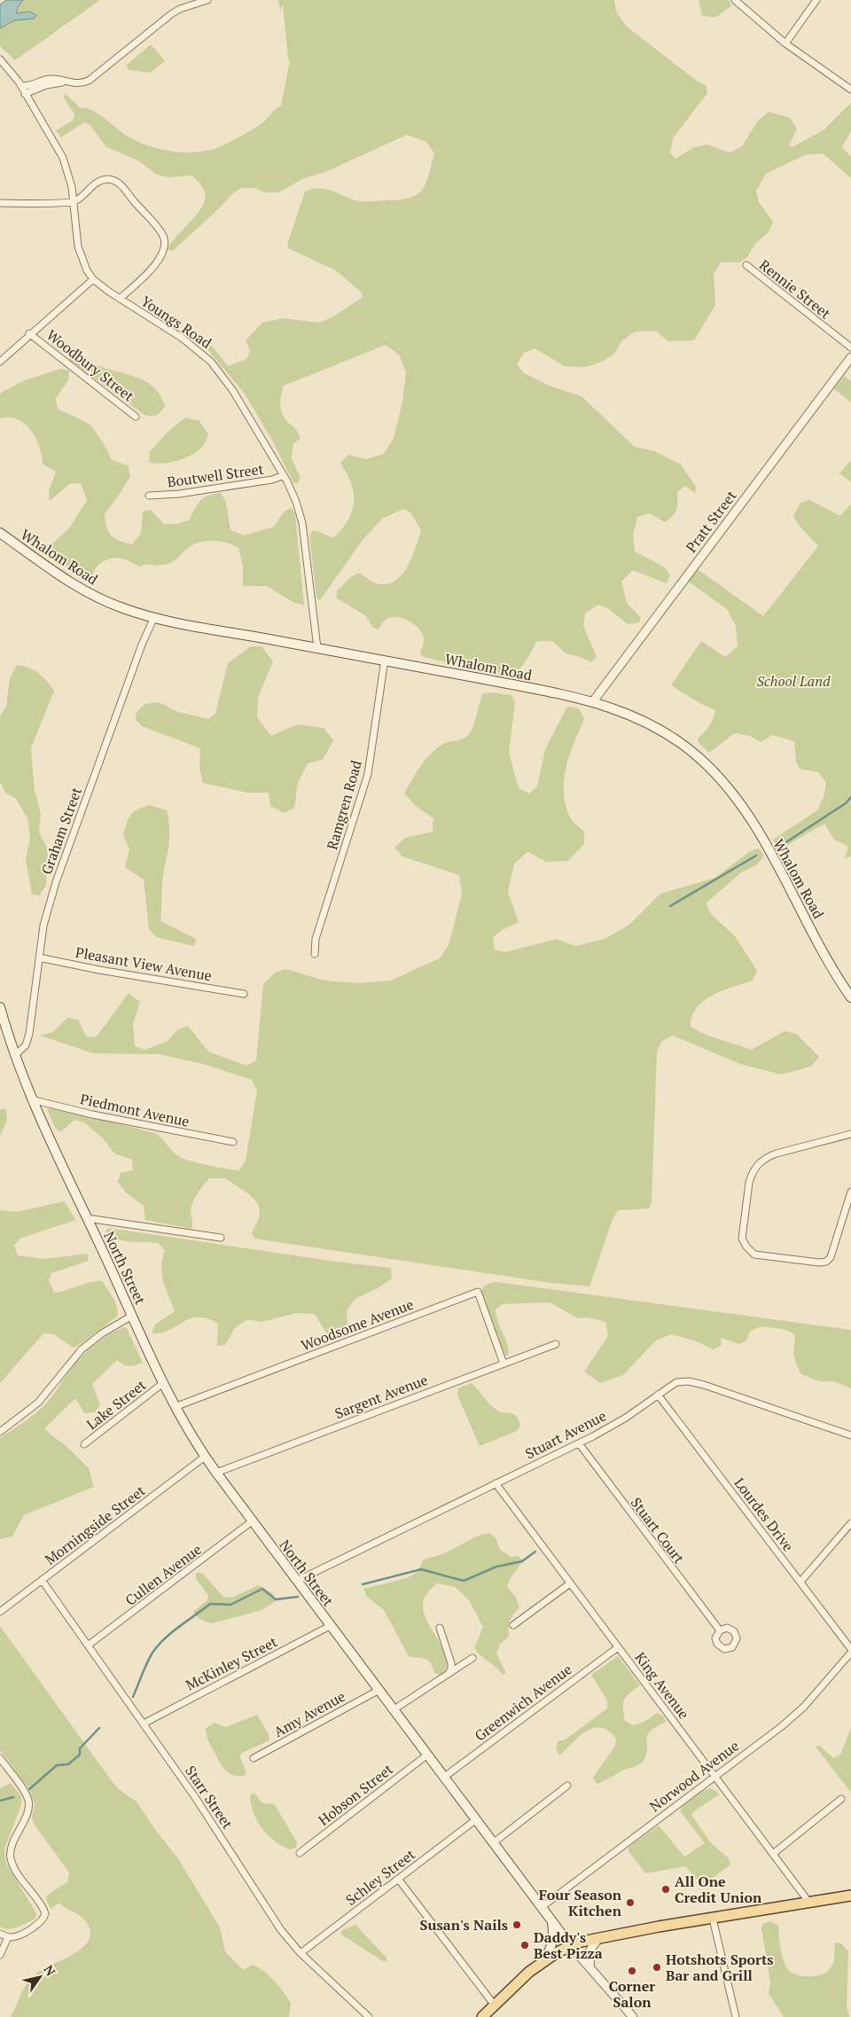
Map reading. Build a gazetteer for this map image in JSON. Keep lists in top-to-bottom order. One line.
{"streets":{"main road":["Whalom Road","North Street"],"street":["Rennie Street","Youngs Road","Woodbury Street","Boutwell Street","Pratt Street","Ramgren Road","Graham Street","Pleasant View Avenue","Piedmont Avenue","Woodsome Avenue","Sargent Avenue","Lake Street","Stuart Avenue","Lourdes Drive","Morningside Street","Stuart Court","Cullen Avenue","McKinley Street","King Avenue","Greenwich Avenue","Amy Avenue","Norwood Avenue","Hobson Street","Starr Street","Schley Street"]},"crossings":[["Youngs Road","Boutwell Street"],["Youngs Road","Whalom Road"],["Pratt Street","Whalom Road"],["Whalom Road","Ramgren Road"],["Whalom Road","Graham Street"],["Graham Street","Pleasant View Avenue"],["Graham Street","North Street"],["Piedmont Avenue","North Street"],["North Street","Woodsome Avenue"],["North Street","Sargent Avenue"],["North Street","Lake Street"],["North Street","Stuart Avenue"],["North Street","Morningside Street"],["North Street","Cullen Avenue"],["North Street","McKinley Street"],["North Street","Greenwich Avenue"],["North Street","Amy Avenue"],["North Street","Norwood Avenue"],["North Street","Hobson Street"],["North Street","Schley Street"],["Woodsome Avenue","Sargent Avenue"],["Stuart Avenue","Lourdes Drive"],["Stuart Avenue","Stuart Court"],["Stuart Avenue","King Avenue"],["Morningside Street","Starr Street"],["Cullen Avenue","Starr Street"],["McKinley Street","Starr Street"],["King Avenue","Greenwich Avenue"],["King Avenue","Norwood Avenue"],["Starr Street","Schley Street"]],"parks":["School Land"],"places":["All One Credit Union","Four Season Kitchen","Susan's Nails","Daddy's Best Pizza","Hotshots Sports Bar and Grill","Corner Salon"],"north":"top right"}
